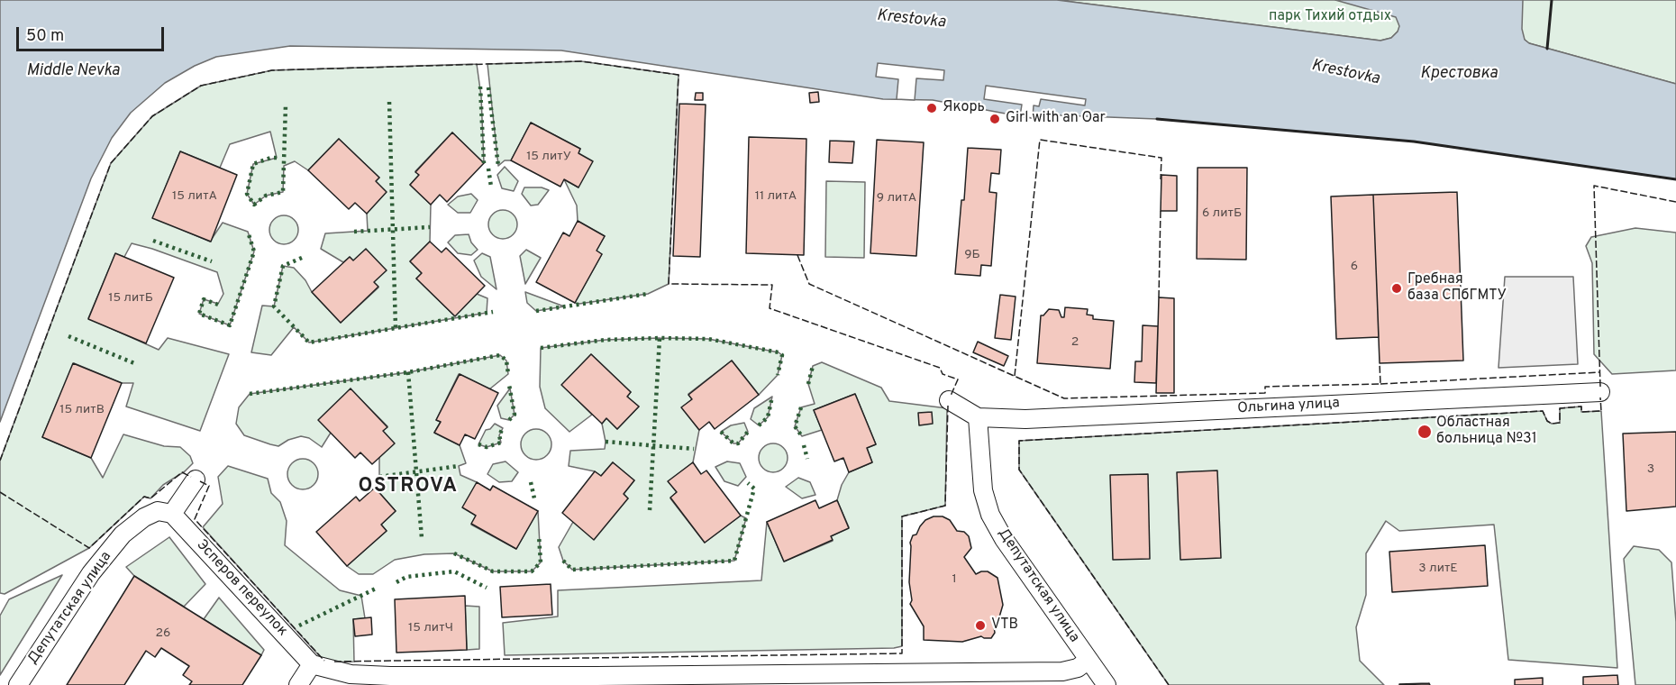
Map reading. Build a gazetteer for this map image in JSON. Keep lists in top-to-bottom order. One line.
{"streets":{"street":["Ольгина улица","Депутатская улица","Эсперов переулок"]},"crossings":[["Ольгина улица","Депутатская улица"],["Депутатская улица","Эсперов переулок"]],"districts":["OSTROVA"],"water":["Krestovka","Middle Nevka","Крестовка"],"parks":["парк Тихий отдых"],"places":["Якорь","Girl with an Oar","Гребная база СПбГМТУ","Областная больница №31","VTB"],"house_numbers":["15 литУ","15 литА","11 литА","9 литА","6 литБ","9Б","6","15 литБ","2","15 литВ","3","3 литЕ","1","15 литЧ","26"],"scale_bar":"50 m"}
